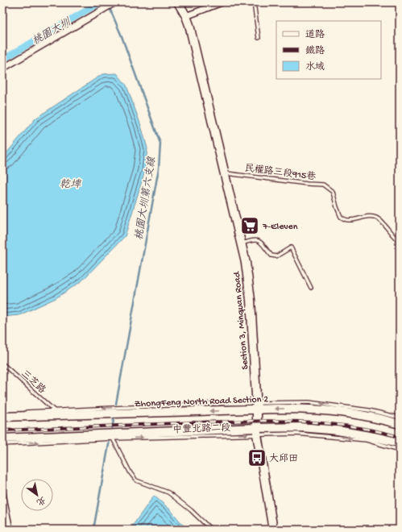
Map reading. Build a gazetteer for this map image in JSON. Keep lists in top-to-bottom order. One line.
{"streets":{"main road":["Section 3, Minquan Road","ZhongFeng North Road Section 2"],"lane":["民權路三段915巷","三芝路","中豐北路二段"]},"crossings":[["民權路三段915巷","Section 3, Minquan Road"],["Section 3, Minquan Road","ZhongFeng North Road Section 2"],["Section 3, Minquan Road","中豐北路二段"]],"one_way":["中豐北路二段"],"water":["桃園大圳","乾埤","桃園大圳第六支線"],"places":{"supermarket":["7-Eleven"],"bus stop":["大邱田"]},"legend":["道路","鐵路","水域"],"north":"bottom right"}
